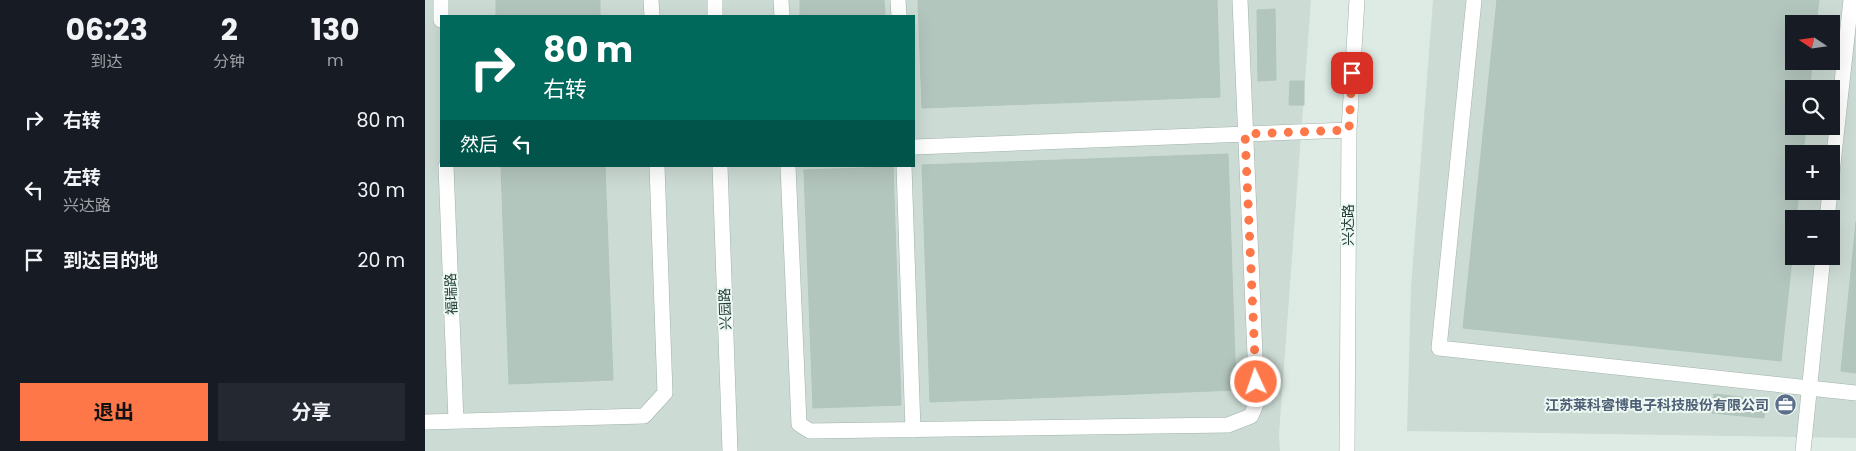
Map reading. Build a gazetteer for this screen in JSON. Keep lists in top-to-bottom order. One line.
{"streets":{"street":["兴达路","福瑞路","兴园路"]},"places":{"office":["江苏莱科睿博电子科技股份有限公司"]},"north":"left","page":{"eta":["06:23","到达","2","分钟","130","m"],"map_buttons":["+","−"],"turn":["80 m","右转"],"list":[{"name":"右转","value":"80 m"},{"name":"左转","note":"兴达路","value":"30 m"},{"name":"到达目的地","value":"20 m"}],"then":"然后","buttons":["退出","分享"]}}
